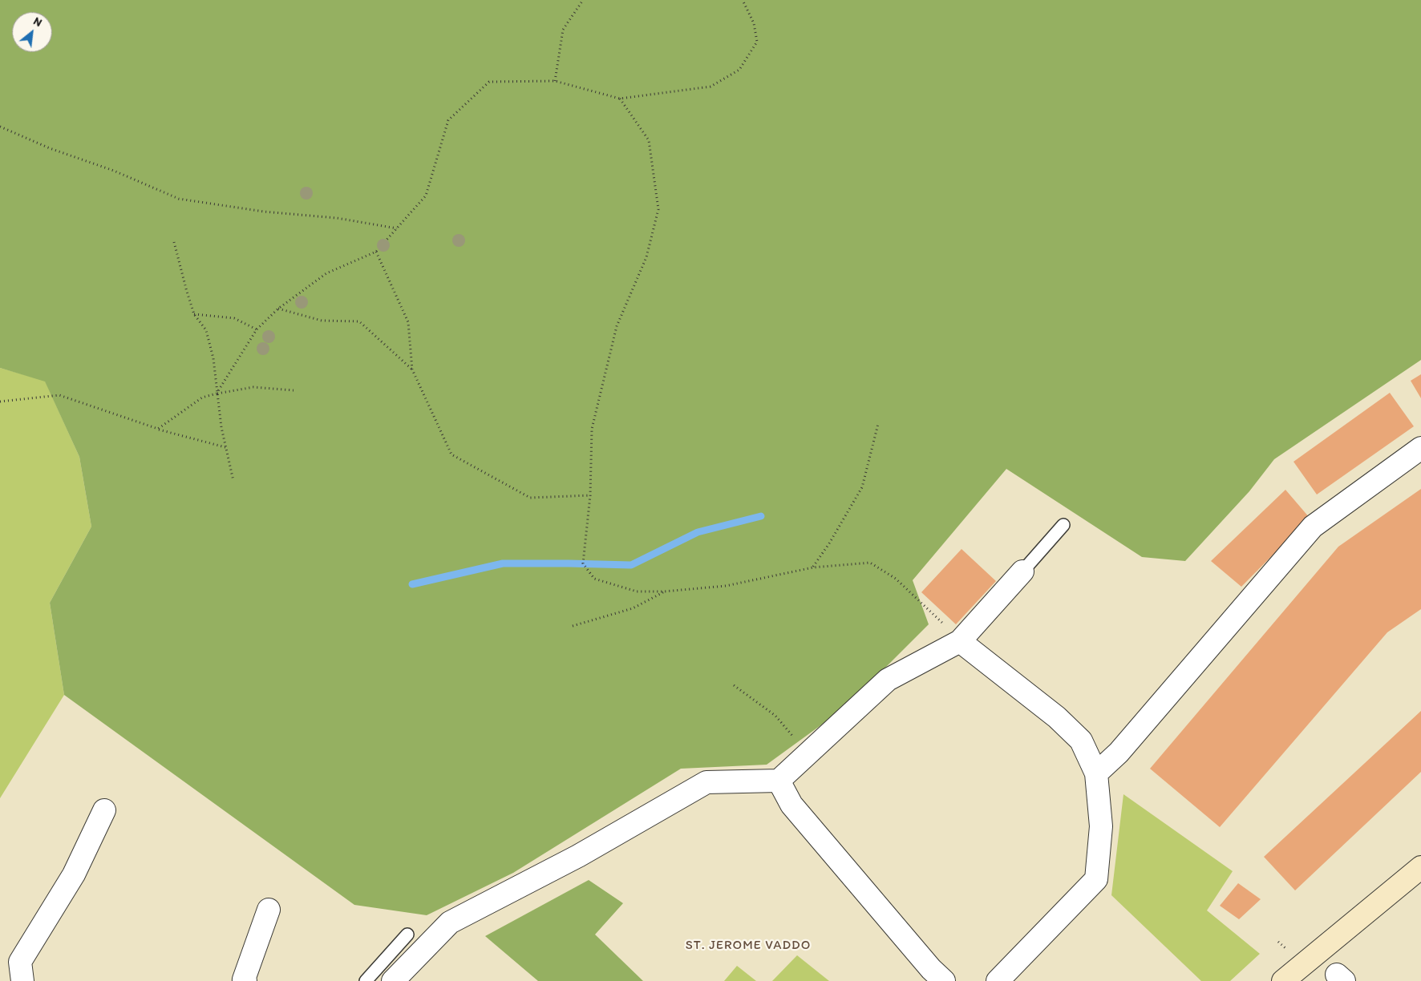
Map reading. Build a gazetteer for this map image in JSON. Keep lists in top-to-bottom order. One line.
{"districts":["ST. JEROME VADDO"],"north":"top right"}
